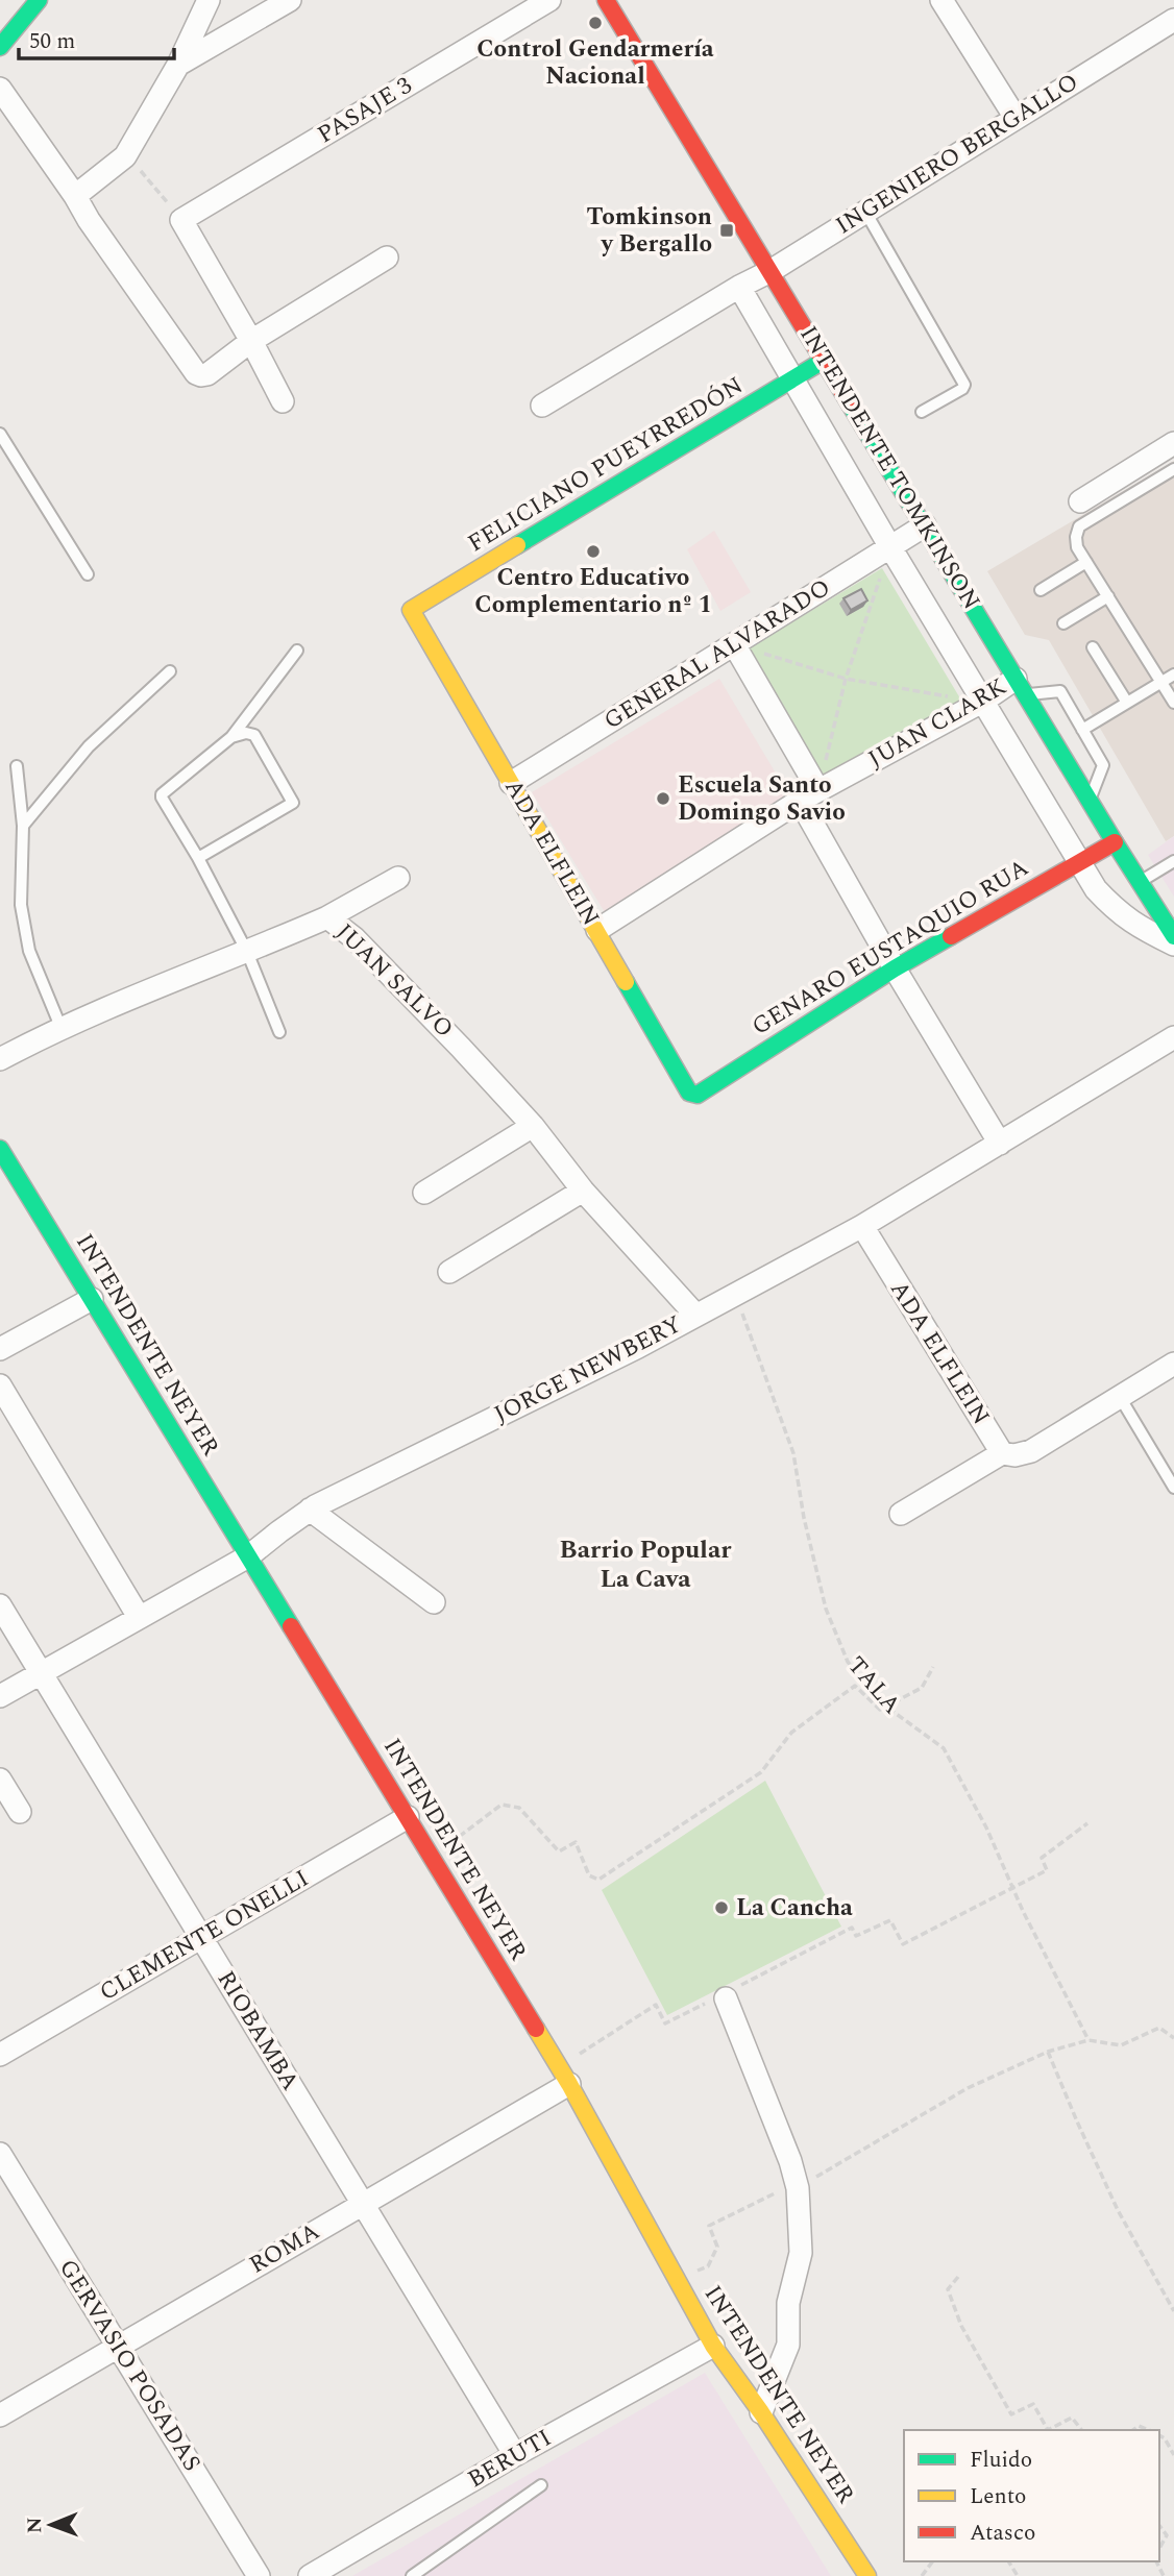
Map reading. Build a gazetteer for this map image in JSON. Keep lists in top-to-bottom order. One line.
{"streets":{"street":["PASAJE 3","INGENIERO BERGALLO","FELICIANO PUEYRREDÓN","INTENDENTE TOMKINSON","GENERAL ALVARADO","JUAN CLARK","ADA ELFLEIN","GENARO EUSTAQUIO RUA","JUAN SALVO","INTENDENTE NEYER","JORGE NEWBERY","CLEMENTE ONELLI","RIOBAMBA","ROMA","GERVASIO POSADAS","BERUTI"],"path":["TALA"]},"crossings":[["INGENIERO BERGALLO","INTENDENTE TOMKINSON"],["FELICIANO PUEYRREDÓN","INTENDENTE TOMKINSON"],["FELICIANO PUEYRREDÓN","ADA ELFLEIN"],["INTENDENTE TOMKINSON","GENERAL ALVARADO"],["INTENDENTE TOMKINSON","JUAN CLARK"],["INTENDENTE TOMKINSON","GENARO EUSTAQUIO RUA"],["GENERAL ALVARADO","ADA ELFLEIN"],["JUAN CLARK","ADA ELFLEIN"],["ADA ELFLEIN","GENARO EUSTAQUIO RUA"],["ADA ELFLEIN","JORGE NEWBERY"],["JUAN SALVO","JORGE NEWBERY"],["INTENDENTE NEYER","JORGE NEWBERY"],["INTENDENTE NEYER","CLEMENTE ONELLI"],["INTENDENTE NEYER","ROMA"],["INTENDENTE NEYER","BERUTI"],["JORGE NEWBERY","TALA"],["JORGE NEWBERY","RIOBAMBA"],["CLEMENTE ONELLI","RIOBAMBA"],["RIOBAMBA","ROMA"],["RIOBAMBA","BERUTI"],["ROMA","GERVASIO POSADAS"]],"districts":["Barrio Popular La Cava"],"places":{"other":["Control Gendarmería Nacional","Centro Educativo Complementario nº 1","Escuela Santo Domingo Savio","La Cancha"],"transit":["Tomkinson y Bergallo"]},"legend":["Fluido","Lento","Atasco"],"scale_bar":"50 m","north":"left"}
